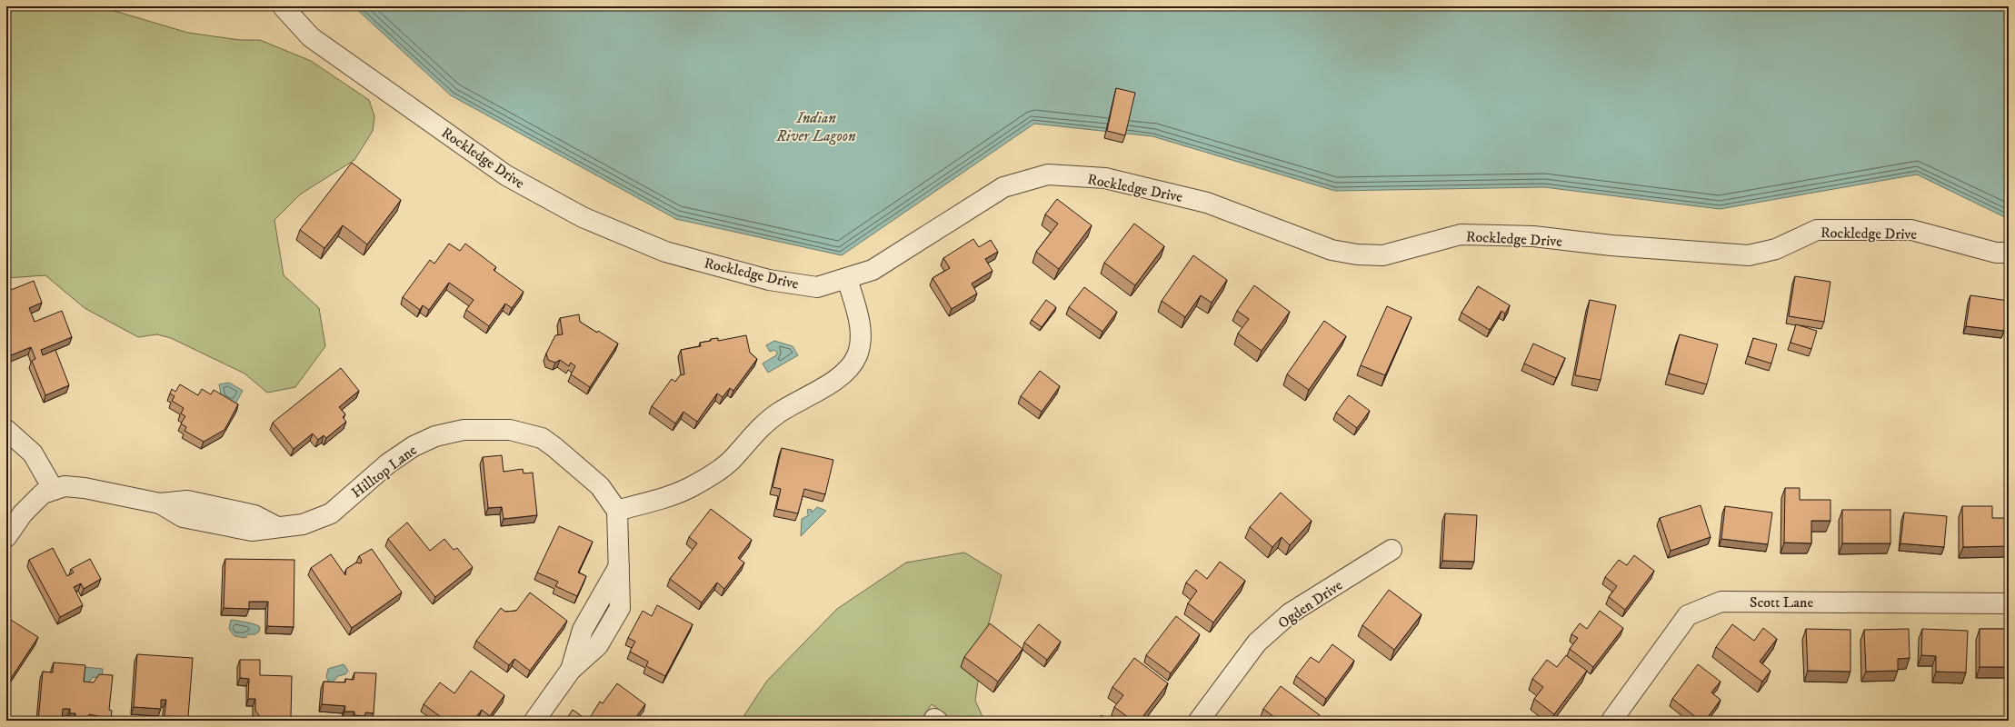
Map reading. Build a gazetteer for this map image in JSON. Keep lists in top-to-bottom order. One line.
{"streets":{"street":["Rockledge Drive","Hilltop Lane","Scott Lane","Ogden Drive"]},"water":["Indian River Lagoon"]}
